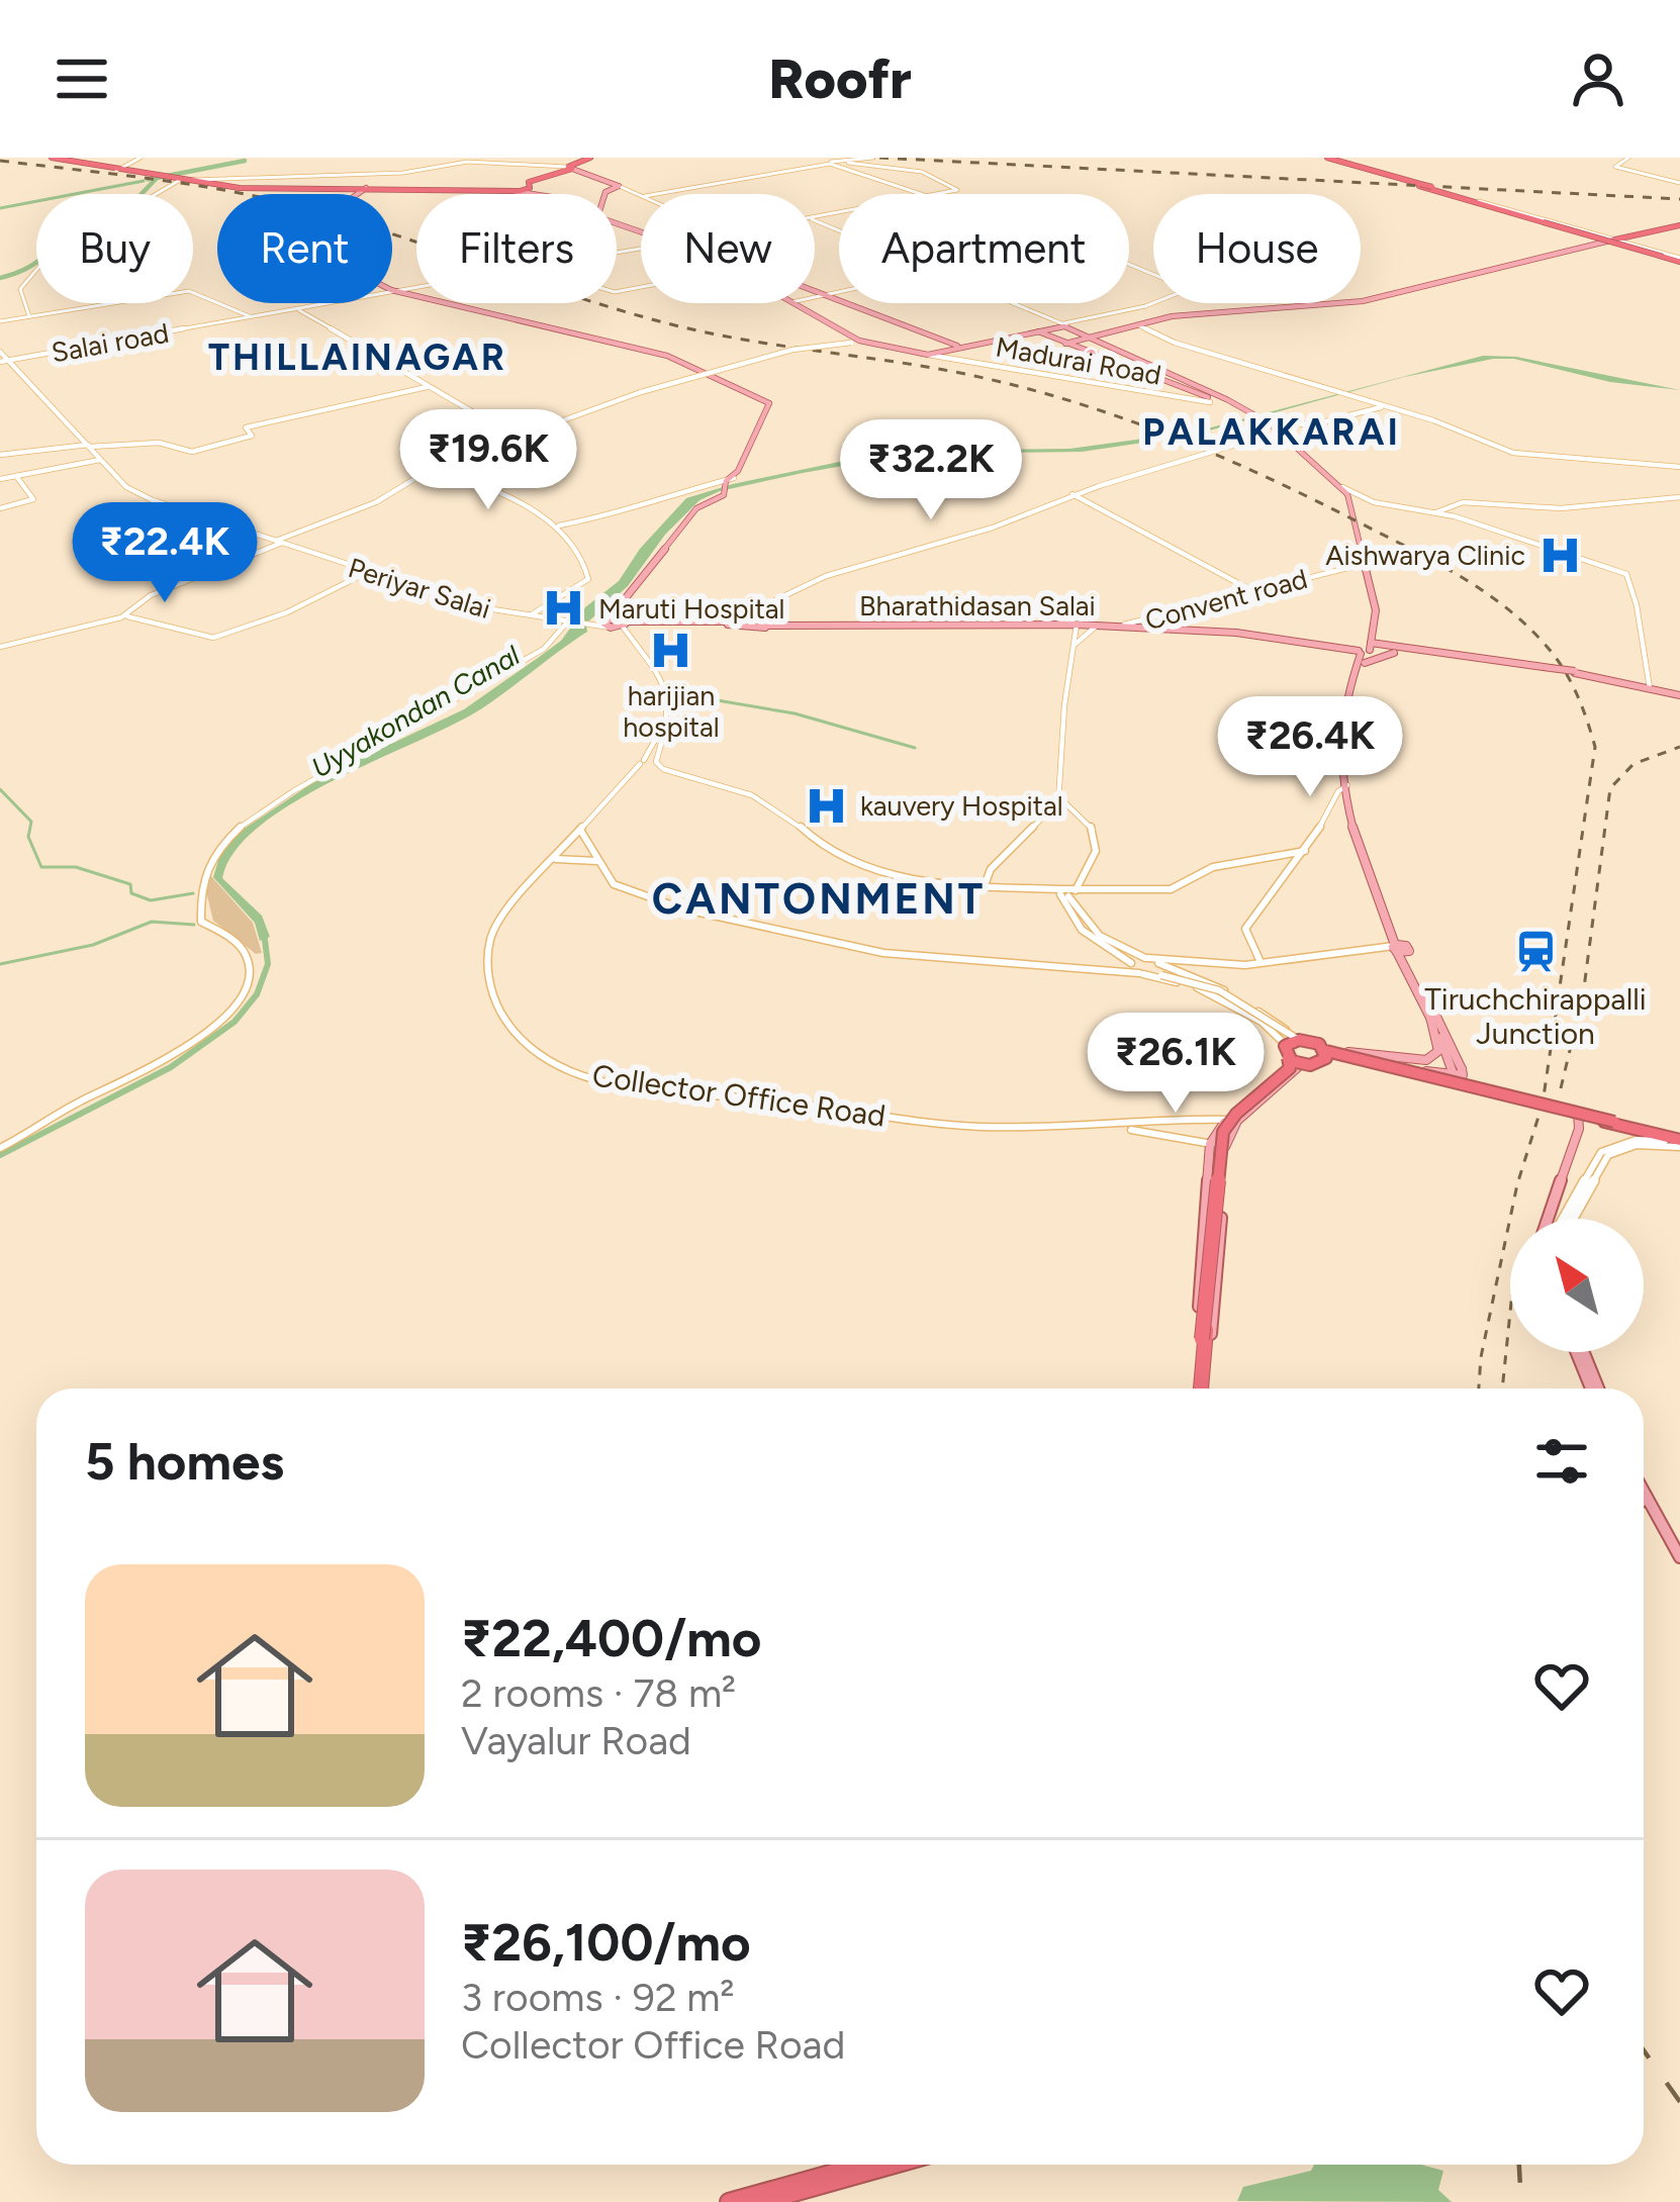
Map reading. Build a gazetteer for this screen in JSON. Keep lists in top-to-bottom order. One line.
{"streets":{"main road":["Bharathidasan Salai"],"street":["Salai road","Madurai Road","Periyar Salai","Convent road","Collector Office Road"]},"crossings":[["Periyar Salai","Bharathidasan Salai"],["Convent road","Bharathidasan Salai"]],"districts":["THILLAINAGAR","PALAKKARAI","CANTONMENT"],"water":["Uyyakondan Canal"],"places":{"hospital":["Aishwarya Clinic","Maruti Hospital","harijian hospital","kauvery Hospital"],"station":["Tiruchchirappalli Junction"]},"north":"top left","page":{"header":"Roofr","chip":["Buy","Rent","Filters","New","Apartment","House"],"price":["₹19.6K","₹32.2K","₹22.4K","₹26.4K","₹26.1K"],"heading":"5 homes","list":[{"name":"₹22,400/mo","note":"2 rooms · 78 m² · Vayalur Road"},{"name":"₹26,100/mo","note":"3 rooms · 92 m² · Collector Office Road"}]}}
